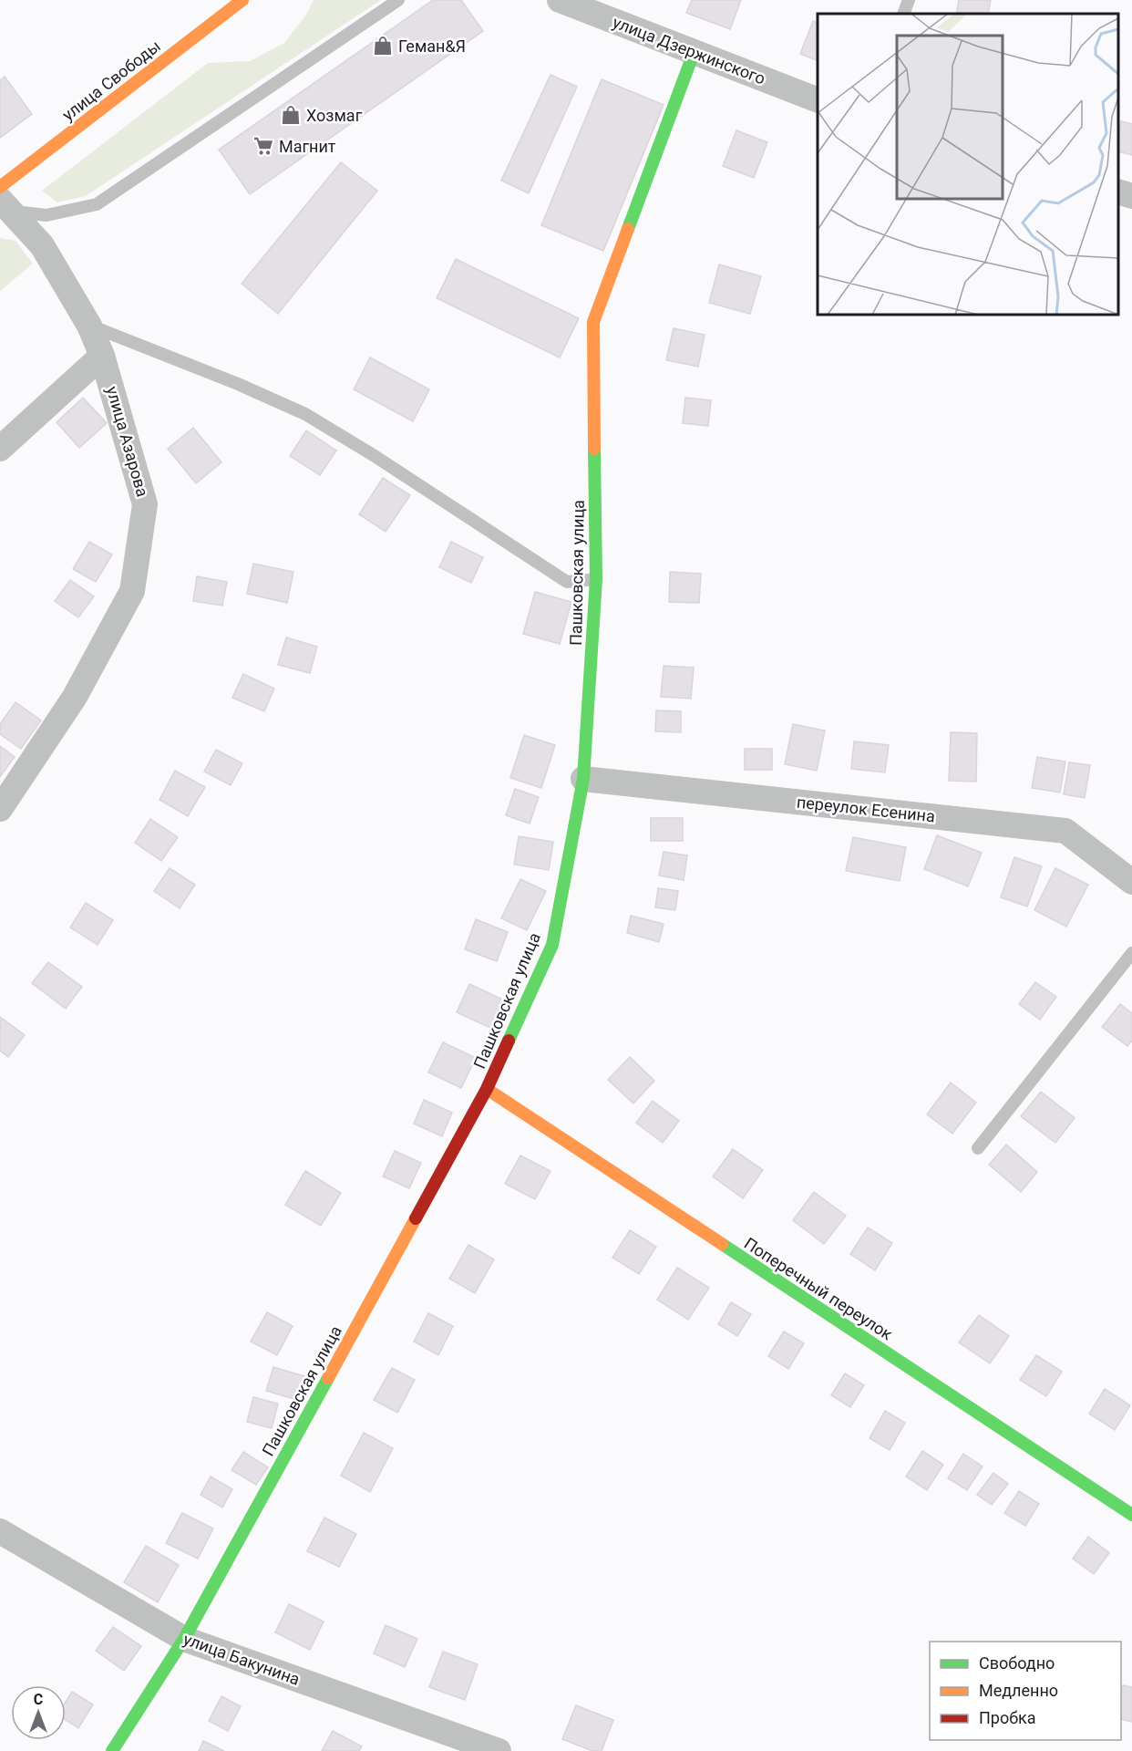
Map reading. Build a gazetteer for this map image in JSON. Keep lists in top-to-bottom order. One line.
{"streets":{"street":["улица Дзержинского","улица Свободы","улица Азарова","Пашковская улица","переулок Есенина","Поперечный переулок","улица Бакунина"]},"crossings":[["улица Дзержинского","Пашковская улица"],["Пашковская улица","переулок Есенина"],["Пашковская улица","Поперечный переулок"],["Пашковская улица","улица Бакунина"]],"places":{"shop":["Геман&Я","Хозмаг"],"supermarket":["Магнит"]},"legend":["Свободно","Медленно","Пробка"],"north":"top"}
